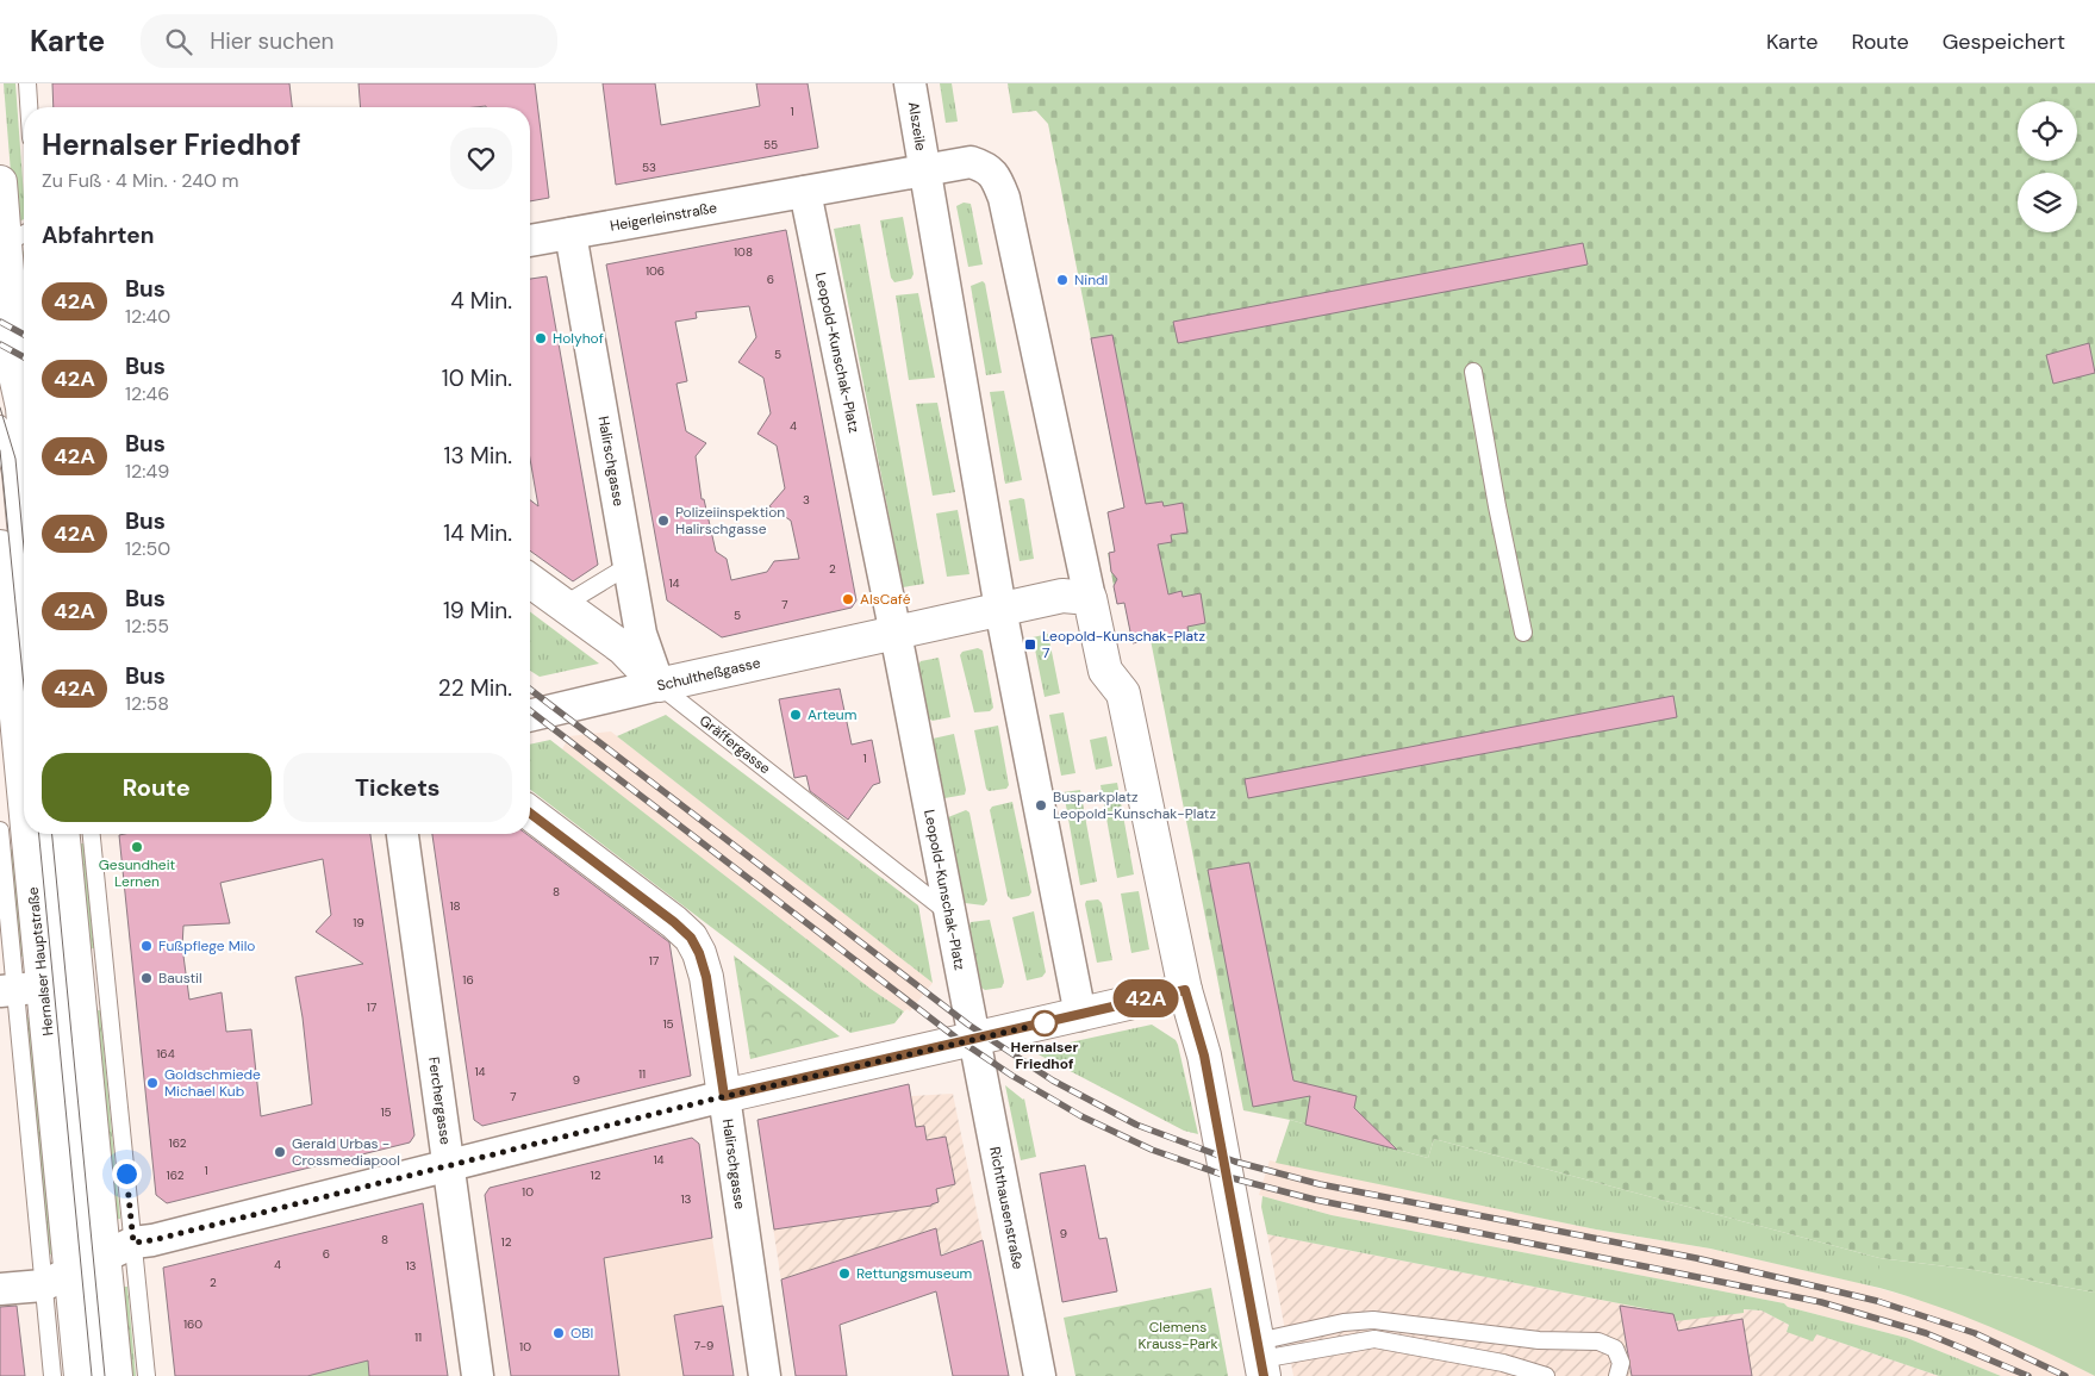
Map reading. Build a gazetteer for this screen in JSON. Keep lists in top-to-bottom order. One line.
{"streets":{"street":["Alszeile","Heigerleinstraße","Leopold-Kunschak-Platz","Halirschgasse","Schultheßgasse","Gräffergasse","Hernalser Hauptstraße","Ferchergasse","Richthausenstraße"]},"crossings":[["Heigerleinstraße","Leopold-Kunschak-Platz"],["Heigerleinstraße","Halirschgasse"],["Leopold-Kunschak-Platz","Schultheßgasse"],["Leopold-Kunschak-Platz","Gräffergasse"],["Leopold-Kunschak-Platz","Richthausenstraße"],["Halirschgasse","Schultheßgasse"],["Halirschgasse","Gräffergasse"],["Schultheßgasse","Gräffergasse"]],"parks":["Clemens Krauss-Park"],"places":{"other":["Nindl","Holyhof","Polizeiinspektion Halirschgasse","AlsCafé","Arteum","Busparkplatz Leopold-Kunschak-Platz","Gesundheit Lernen","Fußpflege Milo","Baustil","Hernalser Friedhof","Goldschmiede Michael Kub","Gerald Urbas - Crossmediapool","Rettungsmuseum","OBI"],"transit":["Leopold-Kunschak-Platz 7"]},"lines":["bus line 42A"],"house_numbers":["1","55","53","108","106","6","5","4","3","2","14","7","5","1","8","18","19","17","16","17","15","164","14","11","9","7","15","162","14","1","162","12","10","13","9","8","12","6","4","13","2","160","11","7-9","10"],"page":{"header":"Karte","search":"Hier suchen","nav":["Karte","Route","Gespeichert"],"on_map":"42A","heading":[["Hernalser Friedhof","Zu Fuß · 4 Min. · 240 m"],"Abfahrten"],"list":[{"mark":"42A","name":"Bus","note":"12:40","value":"4 Min."},{"mark":"42A","name":"Bus","note":"12:46","value":"10 Min."},{"mark":"42A","name":"Bus","note":"12:49","value":"13 Min."},{"mark":"42A","name":"Bus","note":"12:50","value":"14 Min."},{"mark":"42A","name":"Bus","note":"12:55","value":"19 Min."},{"mark":"42A","name":"Bus","note":"12:58","value":"22 Min."}],"buttons":["Route","Tickets"]}}
